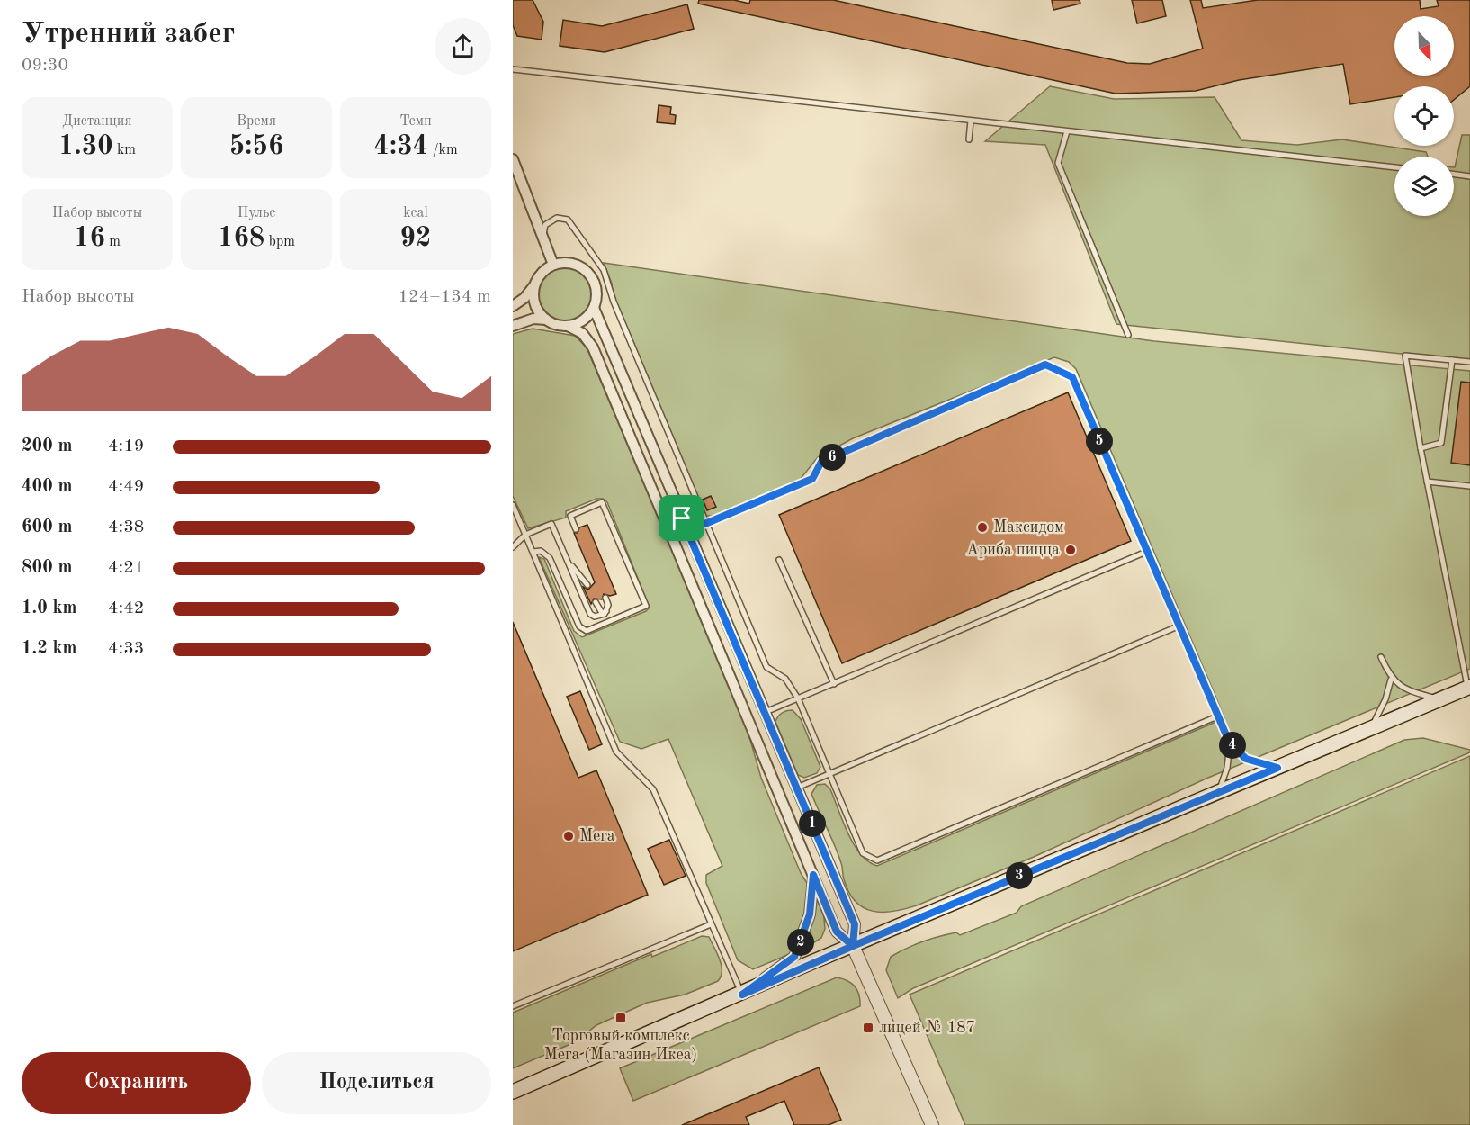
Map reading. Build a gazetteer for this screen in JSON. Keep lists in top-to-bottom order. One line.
{"places":{"other":["Максидом","Ариба пицца","Мега"],"transit":["Торговый комплекс Мега (Магазин Икеа)","лицей № 187"]},"north":"bottom right","page":{"heading":["Утренний забег","09:30"],"stats":[["Дистанция","1.30 km"],["Время","5:56"],["Темп","4:34 /km"],["Набор высоты","16 m"],["Пульс","168 bpm"],["kcal","92"]],"chart":["Набор высоты","124–134 m"],"list":[{"name":"200 m","note":"4:19"},{"name":"400 m","note":"4:49"},{"name":"600 m","note":"4:38"},{"name":"800 m","note":"4:21"},{"name":"1.0 km","note":"4:42"},{"name":"1.2 km","note":"4:33"}],"pins":["5","6","4","1","3","2"],"buttons":["Сохранить","Поделиться"]}}
